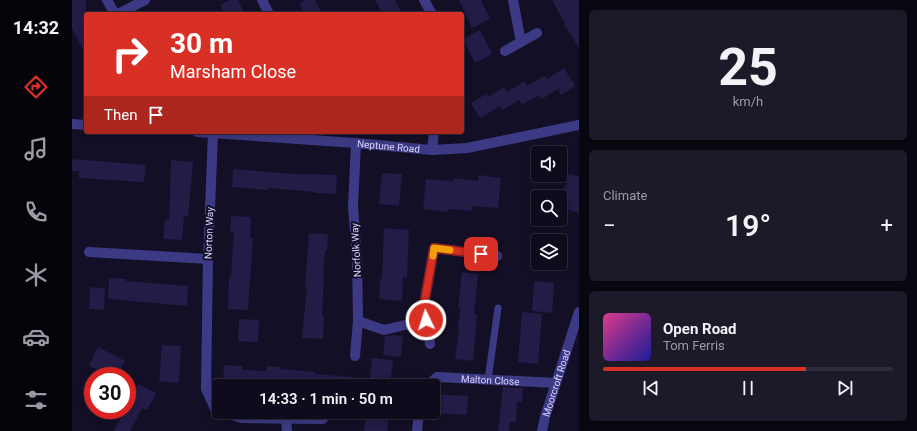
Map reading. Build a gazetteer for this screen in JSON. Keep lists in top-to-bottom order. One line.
{"streets":{"street":["Neptune Road","Norton Way","Norfolk Way","Malton Close","Moorcroft Road"]},"crossings":[["Neptune Road","Norfolk Way"],["Malton Close","Moorcroft Road"]],"page":{"tabs":"14:32","tile":[["25","km/h"],"Climate"],"turn":["30 m","Marsham Close"],"then":"Then","heat":["−","19°","+"],"song":["Open Road","Tom Ferris"],"limit":"30","trip":"14:33 · 1 min · 50 m"}}
